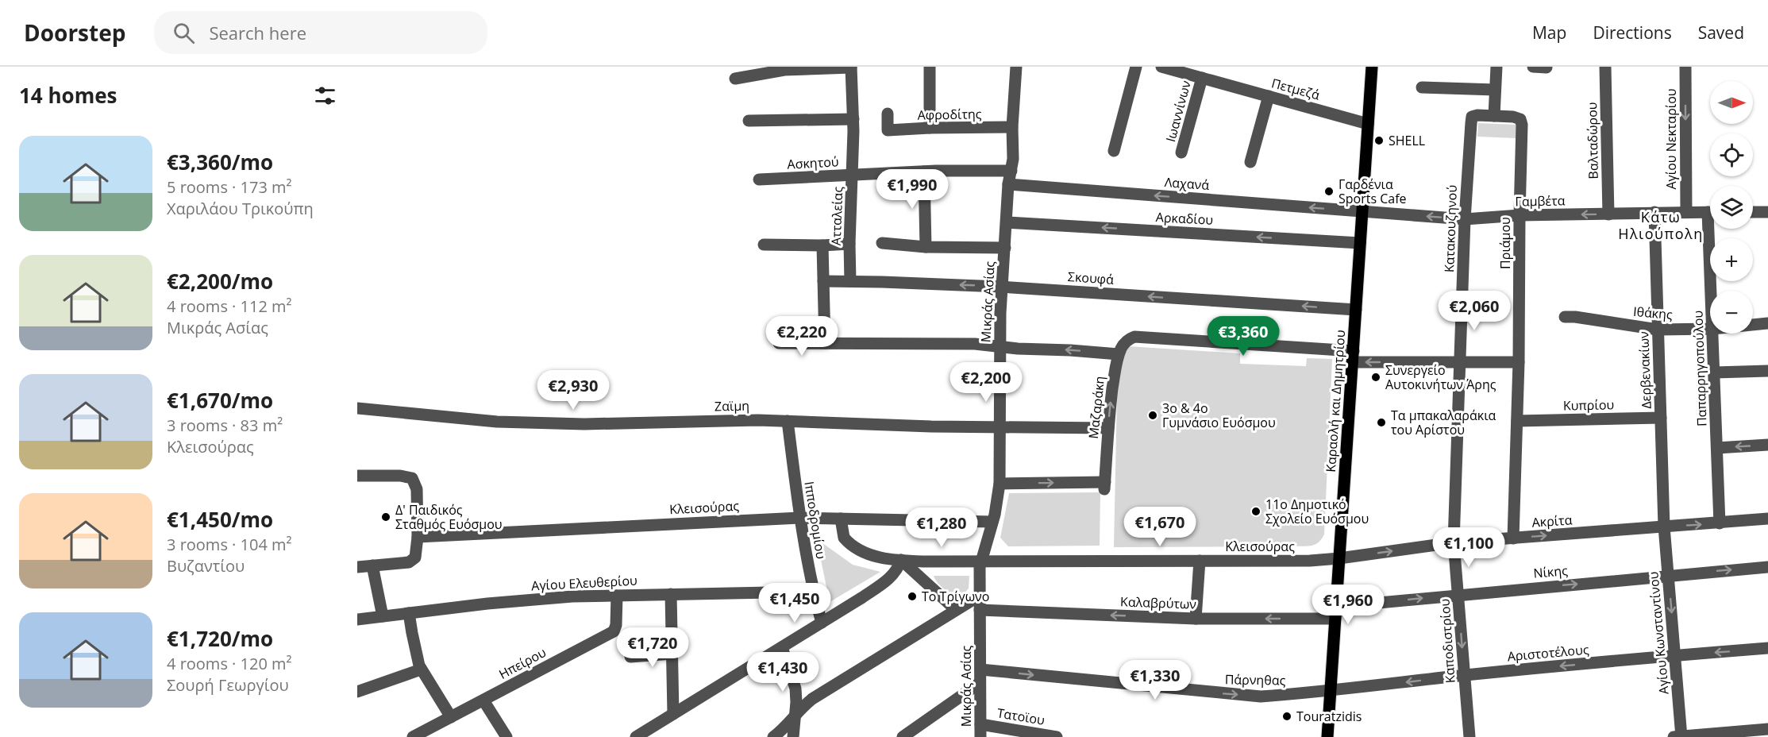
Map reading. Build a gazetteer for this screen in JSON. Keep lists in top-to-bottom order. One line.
{"streets":{"main road":["Καραολή και Δημητρίου"],"street":["Πετμεζά","Ιωαννίνων","Αφροδίτης","Αγίου Νεκταρίου","Βαλταδώρου","Ασκητού","Λαχανά","Γαμβέτα","Ατταλείας","Αρκαδίου","Κατακουζηνού","Πριάμου","Σκουφά","Μικράς Ασίας","Ιθάκης","Παπαρρηγοπούλου","Δερβενακίων","Κυπρίου","Ζαϊμη","Μαζαράκη","Κλεισούρας","Ιπποδρομίου","Ακρίτα","Νίκης","Αγίου Ελευθερίου","Καλαβρύτων","Αγίου Κωνσταντίνου","Καποδιστρίου","Αριστοτέλους","Ηπείρου","Πάρνηθας","Τατοϊου"]},"crossings":[["Πετμεζά","Ιωαννίνων"],["Πετμεζά","Καραολή και Δημητρίου"],["Αφροδίτης","Μικράς Ασίας"],["Αγίου Νεκταρίου","Γαμβέτα"],["Βαλταδώρου","Γαμβέτα"],["Ασκητού","Ατταλείας"],["Ασκητού","Μικράς Ασίας"],["Λαχανά","Γαμβέτα"],["Λαχανά","Μικράς Ασίας"],["Λαχανά","Καραολή και Δημητρίου"],["Γαμβέτα","Κατακουζηνού"],["Γαμβέτα","Πριάμου"],["Γαμβέτα","Δερβενακίων"],["Γαμβέτα","Καραολή και Δημητρίου"],["Ατταλείας","Σκουφά"],["Αρκαδίου","Μικράς Ασίας"],["Αρκαδίου","Καραολή και Δημητρίου"],["Κατακουζηνού","Πριάμου"],["Κατακουζηνού","Ακρίτα"],["Κατακουζηνού","Καποδιστρίου"],["Πριάμου","Κυπρίου"],["Πριάμου","Ακρίτα"],["Σκουφά","Μικράς Ασίας"],["Σκουφά","Καραολή και Δημητρίου"],["Μικράς Ασίας","Ζαϊμη"],["Μικράς Ασίας","Μαζαράκη"],["Μικράς Ασίας","Κλεισούρας"],["Μικράς Ασίας","Καλαβρύτων"],["Μικράς Ασίας","Πάρνηθας"],["Μικράς Ασίας","Τατοϊου"],["Ιθάκης","Δερβενακίων"],["Παπαρρηγοπούλου","Ακρίτα"],["Δερβενακίων","Κυπρίου"],["Δερβενακίων","Ακρίτα"],["Δερβενακίων","Αγίου Κωνσταντίνου"],["Καραολή και Δημητρίου","Μαζαράκη"],["Καραολή και Δημητρίου","Κλεισούρας"],["Καραολή και Δημητρίου","Ακρίτα"],["Καραολή και Δημητρίου","Νίκης"],["Καραολή και Δημητρίου","Καλαβρύτων"],["Καραολή και Δημητρίου","Αριστοτέλους"],["Καραολή και Δημητρίου","Πάρνηθας"],["Ζαϊμη","Μαζαράκη"],["Ζαϊμη","Ιπποδρομίου"],["Κλεισούρας","Ιπποδρομίου"],["Κλεισούρας","Ακρίτα"],["Ιπποδρομίου","Αγίου Ελευθερίου"],["Ακρίτα","Αγίου Κωνσταντίνου"],["Ακρίτα","Καποδιστρίου"],["Νίκης","Καλαβρύτων"],["Νίκης","Αγίου Κωνσταντίνου"],["Νίκης","Καποδιστρίου"],["Αγίου Ελευθερίου","Ηπείρου"],["Αγίου Κωνσταντίνου","Αριστοτέλους"],["Καποδιστρίου","Αριστοτέλους"],["Αριστοτέλους","Πάρνηθας"]],"one_way":["Αγίου Νεκταρίου","Λαχανά","Γαμβέτα","Αρκαδίου","Ακρίτα","Νίκης","Καλαβρύτων","Αγίου Κωνσταντίνου","Καποδιστρίου","Αριστοτέλους","Πάρνηθας"],"districts":["Κάτω Ηλιούπολη"],"places":["SHELL","Γαρδένια Sports Cafe","Συνεργείο Αυτοκινήτων Άρης","3ο & 4ο Γυμνάσιο Ευόσμου","Τα μπακαλαράκια του Αρίστου","11ο Δημοτικό Σχολείο Ευόσμου","Δ' Παιδικός Σταθμός Ευόσμου","Το Τρίγωνο","Touratzidis"],"north":"right","page":{"header":"Doorstep","search":"Search here","nav":["Map","Directions","Saved"],"heading":"14 homes","map_buttons":["+","−"],"list":[{"name":"€3,360/mo","note":"5 rooms · 173 m² · Χαριλάου Τρικούπη"},{"name":"€2,200/mo","note":"4 rooms · 112 m² · Μικράς Ασίας"},{"name":"€1,670/mo","note":"3 rooms · 83 m² · Κλεισούρας"},{"name":"€1,450/mo","note":"3 rooms · 104 m² · Βυζαντίου"},{"name":"€1,720/mo","note":"4 rooms · 120 m² · Σουρή Γεωργίου"}],"price":["€1,990","€2,060","€2,220","€3,360","€2,200","€2,930","€1,670","€1,280","€1,100","€1,450","€1,960","€1,720","€1,430","€1,330"]}}
